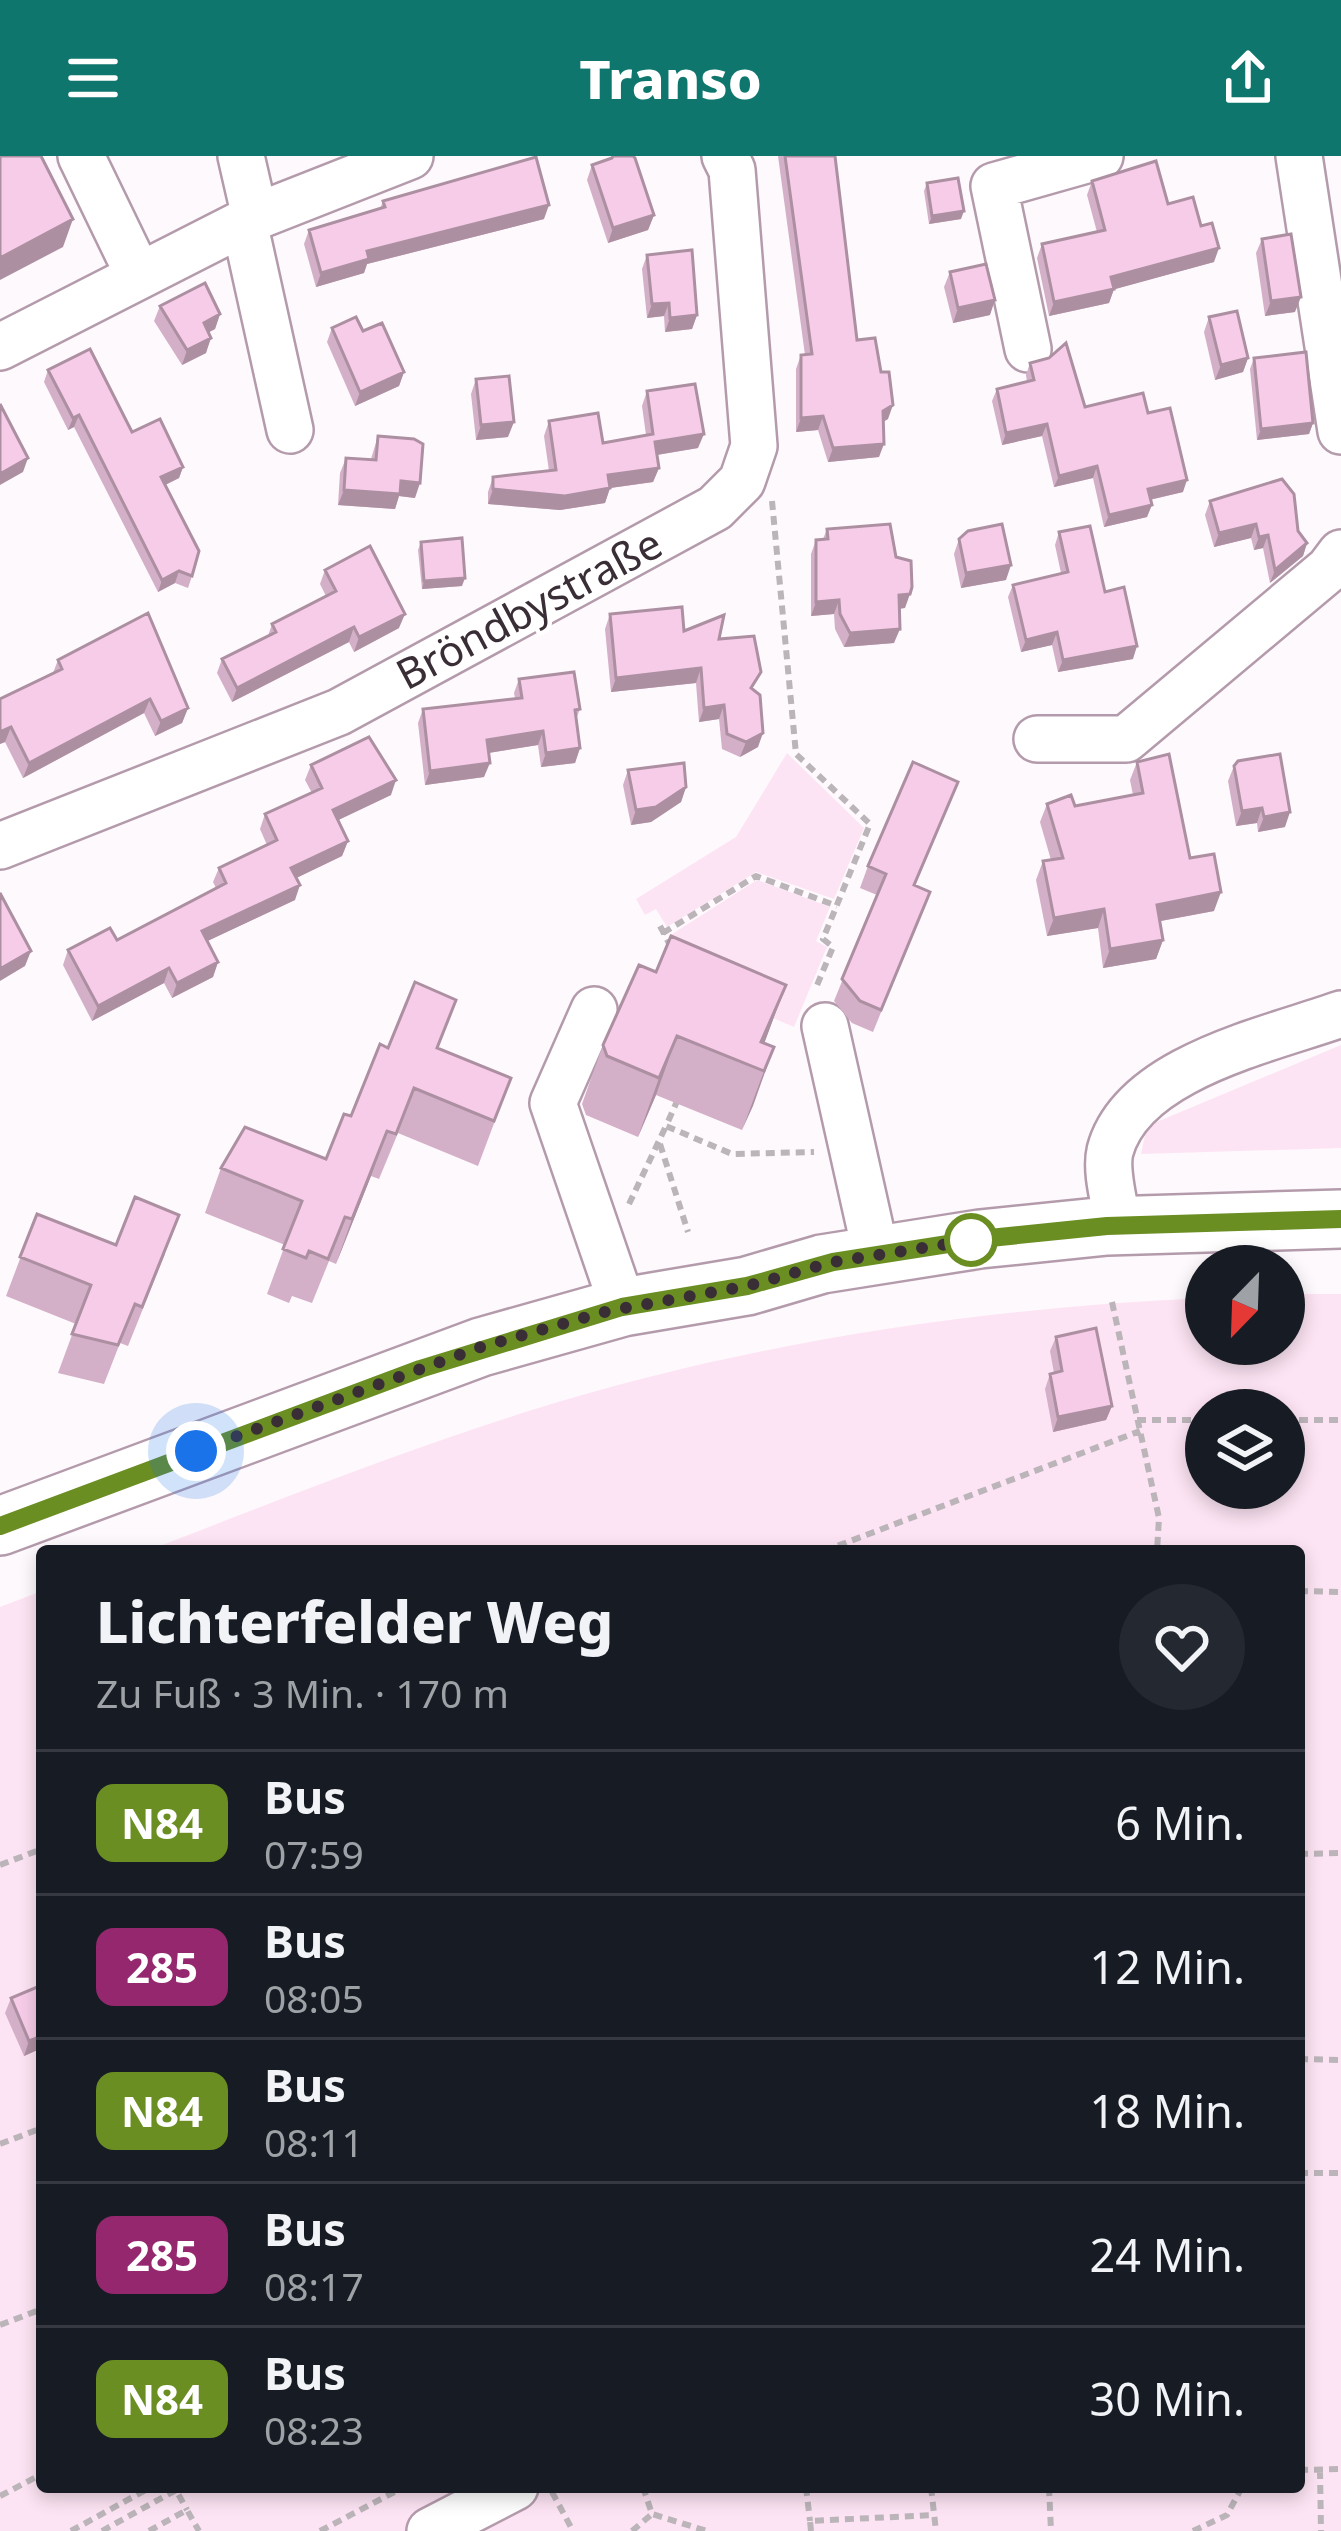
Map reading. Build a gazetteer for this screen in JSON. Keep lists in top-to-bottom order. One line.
{"streets":{"street":["Bröndbystraße"]},"lines":["bus line N84"],"north":"bottom left","page":{"header":"Transo","heading":["Lichterfelder Weg","Zu Fuß · 3 Min. · 170 m"],"list":[{"mark":"N84","name":"Bus","note":"07:59","value":"6 Min."},{"mark":"285","name":"Bus","note":"08:05","value":"12 Min."},{"mark":"N84","name":"Bus","note":"08:11","value":"18 Min."},{"mark":"285","name":"Bus","note":"08:17","value":"24 Min."},{"mark":"N84","name":"Bus","note":"08:23","value":"30 Min."}]}}
